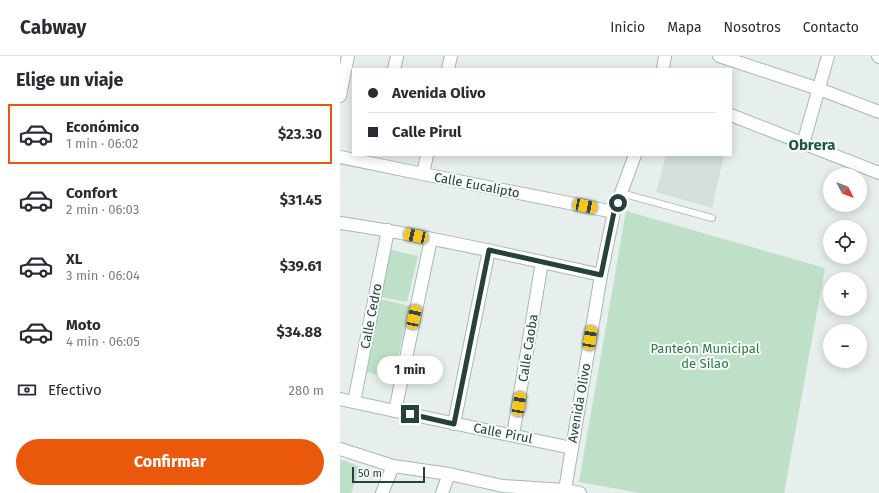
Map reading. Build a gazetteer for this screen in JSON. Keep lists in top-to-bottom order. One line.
{"streets":{"street":["Calle Eucalipto","Calle Cedro","Calle Caoba","Avenida Olivo","Calle Pirul"]},"crossings":[["Calle Eucalipto","Avenida Olivo"],["Calle Cedro","Calle Pirul"],["Calle Caoba","Calle Pirul"],["Avenida Olivo","Calle Pirul"]],"districts":["Obrera"],"parks":["Panteón Municipal de Silao"],"scale_bar":"50 m","north":"bottom right","page":{"header":"Cabway","nav":["Inicio","Mapa","Nosotros","Contacto"],"heading":"Elige un viaje","banner":["Avenida Olivo","Calle Pirul"],"list":[{"name":"Económico","note":"1 min · 06:02","value":"$23.30"},{"name":"Confort","note":"2 min · 06:03","value":"$31.45"},{"name":"XL","note":"3 min · 06:04","value":"$39.61"},{"name":"Moto","note":"4 min · 06:05","value":"$34.88"}],"map_buttons":["+","−"],"bubble":"1 min","pay":["Efectivo","280 m"],"buttons":"Confirmar","scale":"50 m"}}
